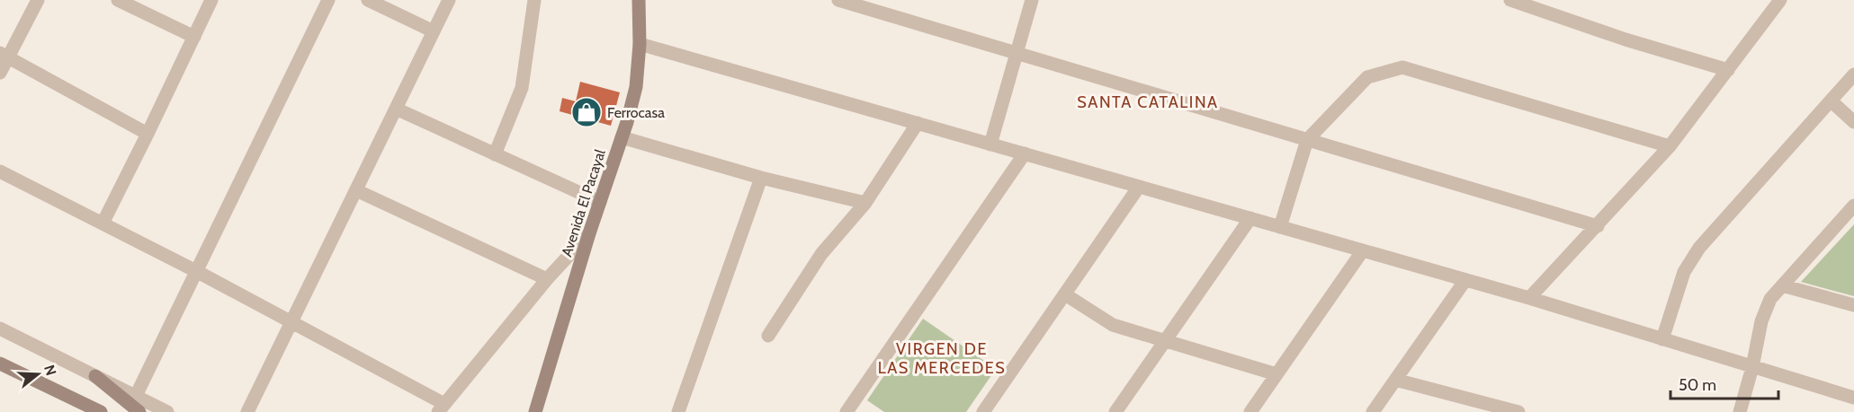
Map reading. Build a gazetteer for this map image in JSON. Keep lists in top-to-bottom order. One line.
{"streets":{"street":["Avenida El Pacayal"]},"districts":["SANTA CATALINA","VIRGEN DE LAS MERCEDES"],"places":{"shop":["Ferrocasa"]},"scale_bar":"50 m","north":"right"}
